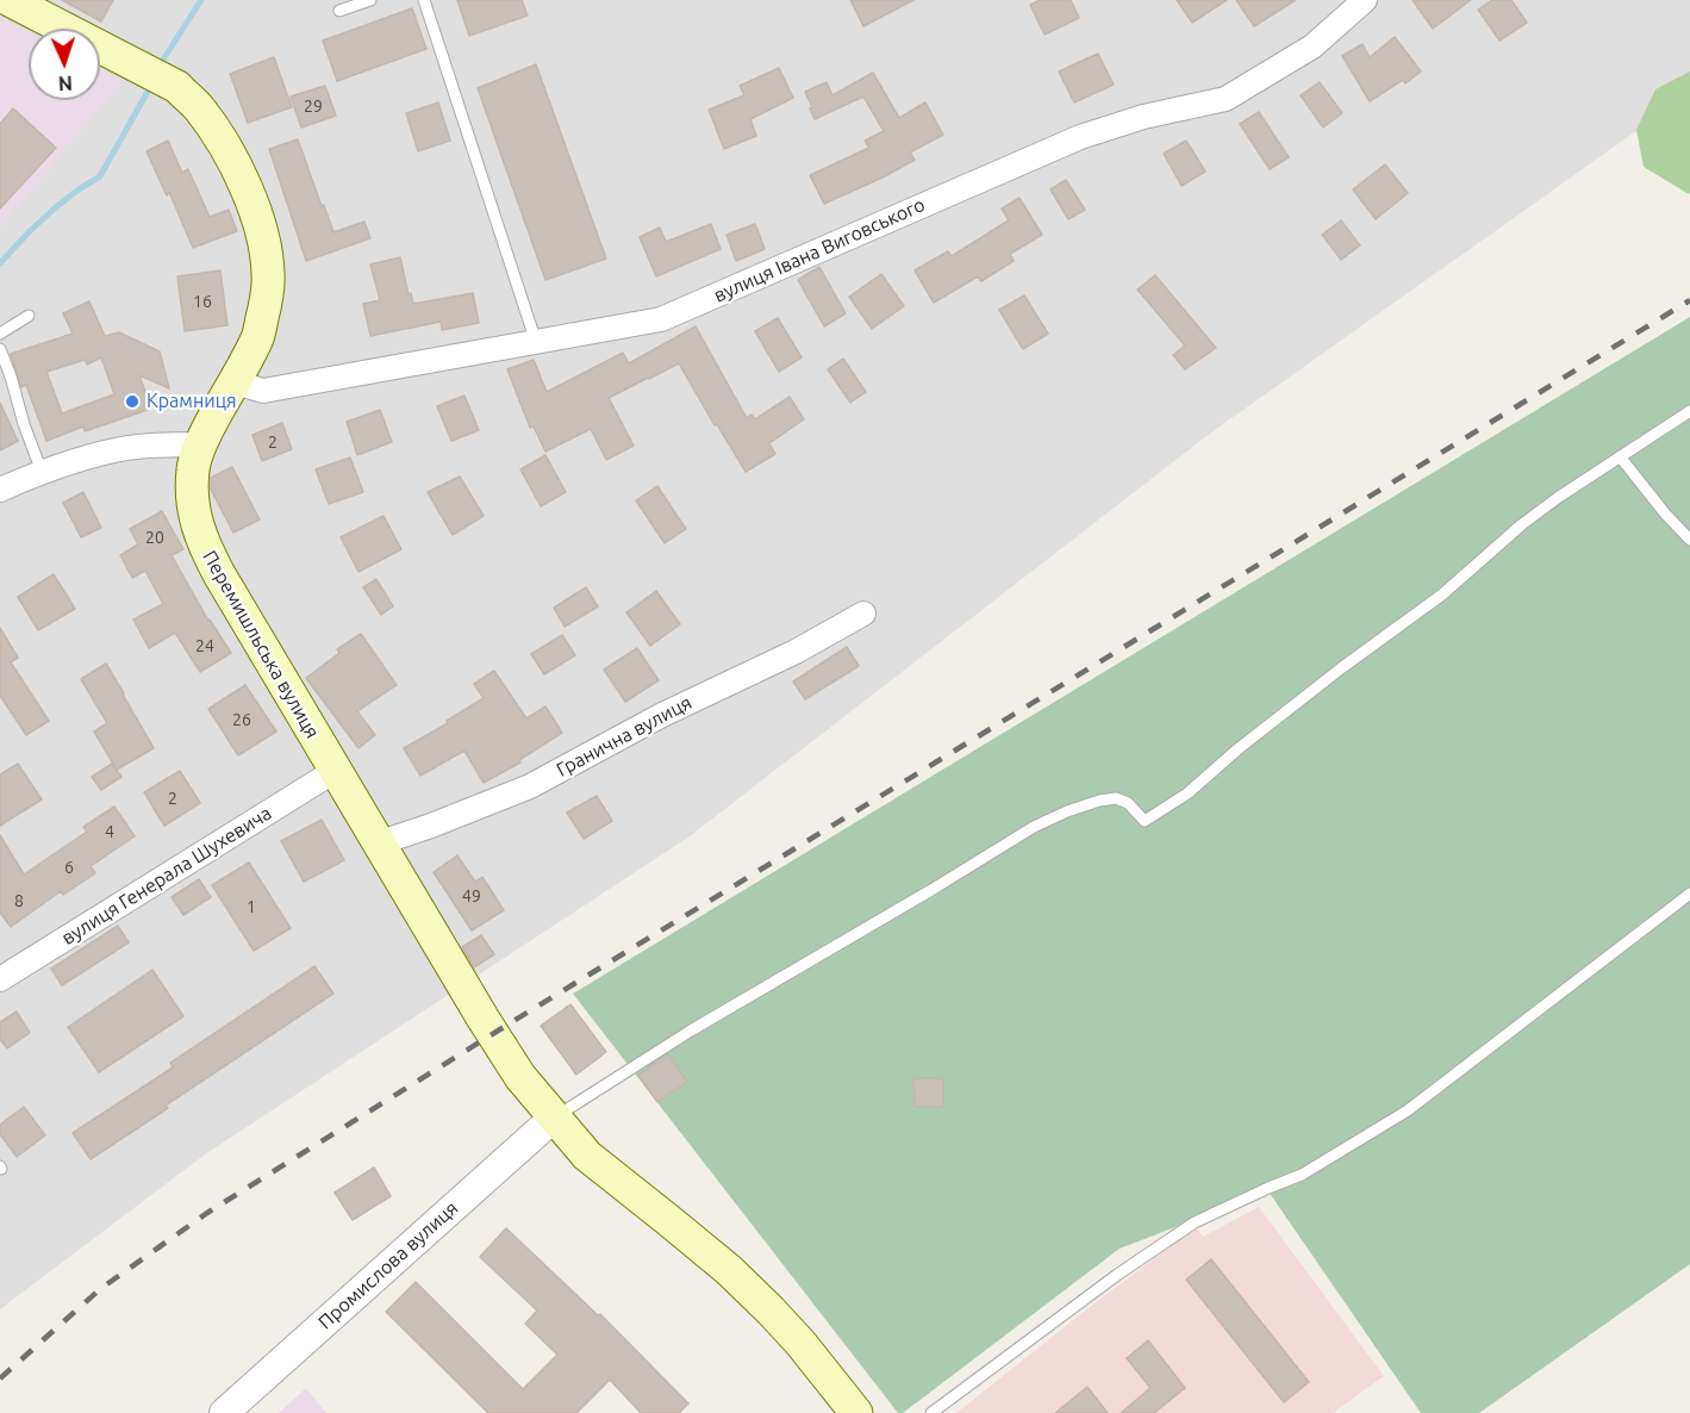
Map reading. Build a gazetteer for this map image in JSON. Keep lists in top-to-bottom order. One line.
{"streets":{"main road":["Перемишльська вулиця"],"street":["вулиця Івана Виговського","Гранична вулиця","вулиця Генерала Шухевича","Промислова вулиця"]},"crossings":[["вулиця Івана Виговського","Перемишльська вулиця"],["Перемишльська вулиця","Гранична вулиця"],["Перемишльська вулиця","вулиця Генерала Шухевича"],["Перемишльська вулиця","Промислова вулиця"]],"places":["Крамниця"],"house_numbers":["29","16","2","20","24","26","2","4","6","49","8","1"],"north":"bottom"}
